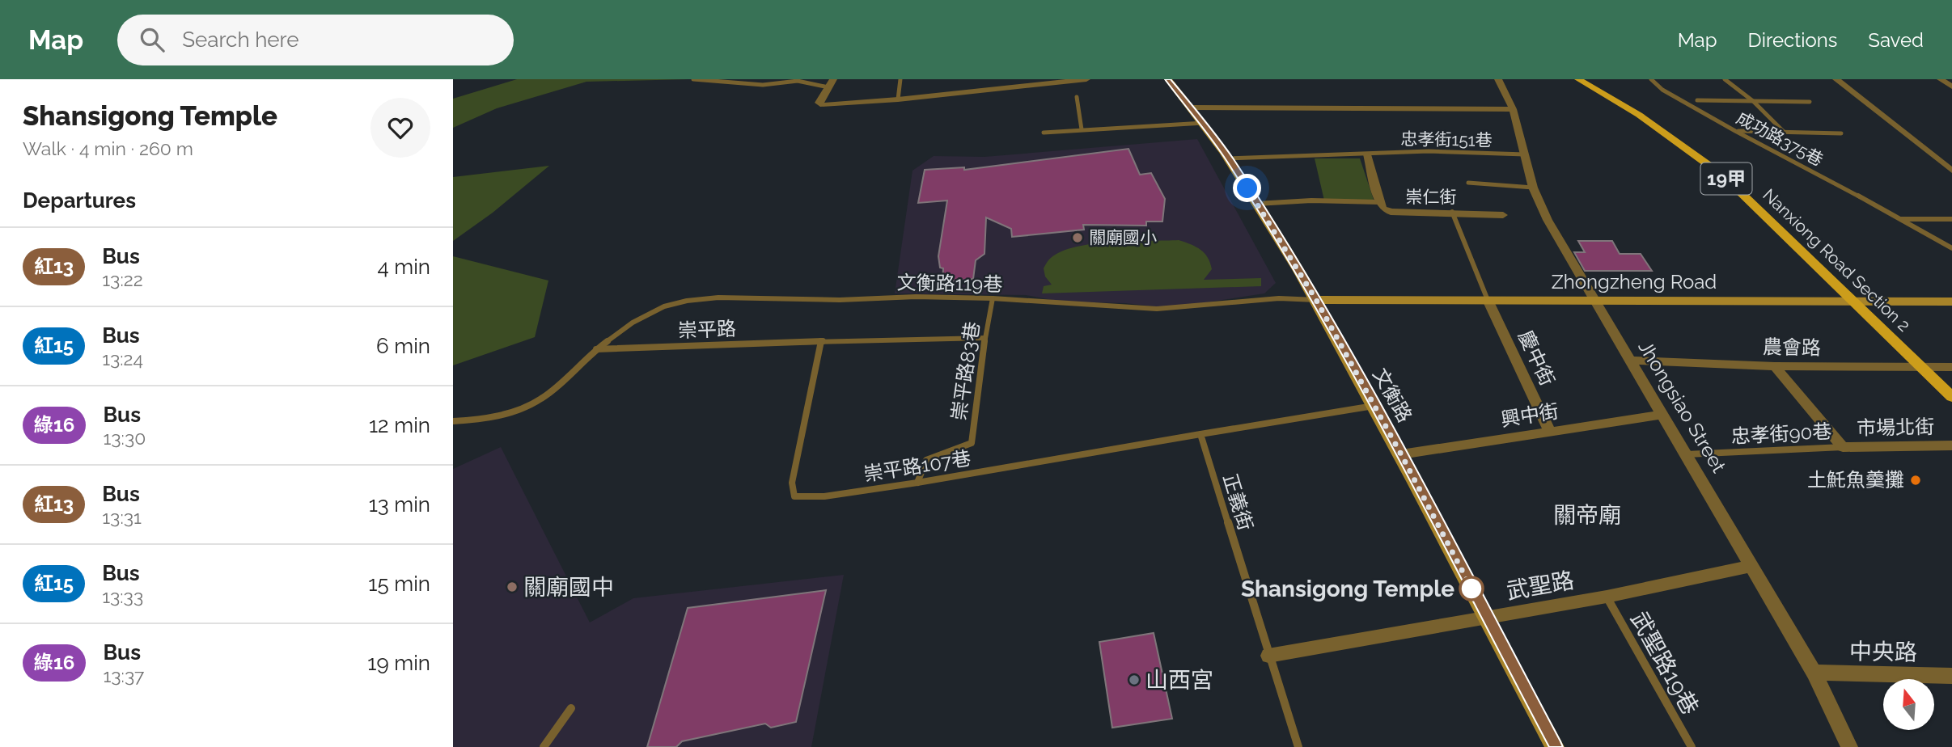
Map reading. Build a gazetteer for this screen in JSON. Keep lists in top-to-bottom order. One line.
{"streets":{"main road":["19甲","Nanxiong Road Section 2"],"street":["崇仁街","Zhongzheng Road","農會路","慶中街","文衡路","Jhongsiao Street","興中街","市場北街","武聖路","中央路"],"lane":["成功路375巷","忠孝街151巷","文衡路119巷","崇平路","崇平路83巷","忠孝街90巷","崇平路107巷","正義街","武聖路19巷"]},"crossings":[["忠孝街151巷","崇仁街"],["忠孝街151巷","文衡路"],["忠孝街151巷","Jhongsiao Street"],["Nanxiong Road Section 2","Zhongzheng Road"],["Nanxiong Road Section 2","農會路"],["Zhongzheng Road","文衡路119巷"],["Zhongzheng Road","慶中街"],["Zhongzheng Road","文衡路"],["Zhongzheng Road","Jhongsiao Street"],["文衡路119巷","崇平路"],["文衡路119巷","崇平路83巷"],["文衡路119巷","文衡路"],["崇平路","崇平路83巷"],["崇平路","崇平路107巷"],["農會路","Jhongsiao Street"],["農會路","市場北街"],["慶中街","興中街"],["崇平路83巷","崇平路107巷"],["文衡路","興中街"],["文衡路","武聖路"],["Jhongsiao Street","興中街"],["Jhongsiao Street","忠孝街90巷"],["Jhongsiao Street","武聖路"],["Jhongsiao Street","中央路"],["市場北街","忠孝街90巷"],["崇平路107巷","正義街"],["正義街","武聖路"],["武聖路","武聖路19巷"]],"districts":["關帝廟"],"places":["關廟國小","土魠魚羹攤","關廟國中","Shansigong Temple","山西宮"],"lines":["bus line 紅13"],"north":"top","page":{"header":"Map","search":"Search here","nav":["Map","Directions","Saved"],"heading":[["Shansigong Temple","Walk · 4 min · 260 m"],"Departures"],"list":[{"mark":"紅13","name":"Bus","note":"13:22","value":"4 min"},{"mark":"紅15","name":"Bus","note":"13:24","value":"6 min"},{"mark":"綠16","name":"Bus","note":"13:30","value":"12 min"},{"mark":"紅13","name":"Bus","note":"13:31","value":"13 min"},{"mark":"紅15","name":"Bus","note":"13:33","value":"15 min"},{"mark":"綠16","name":"Bus","note":"13:37","value":"19 min"}]}}
